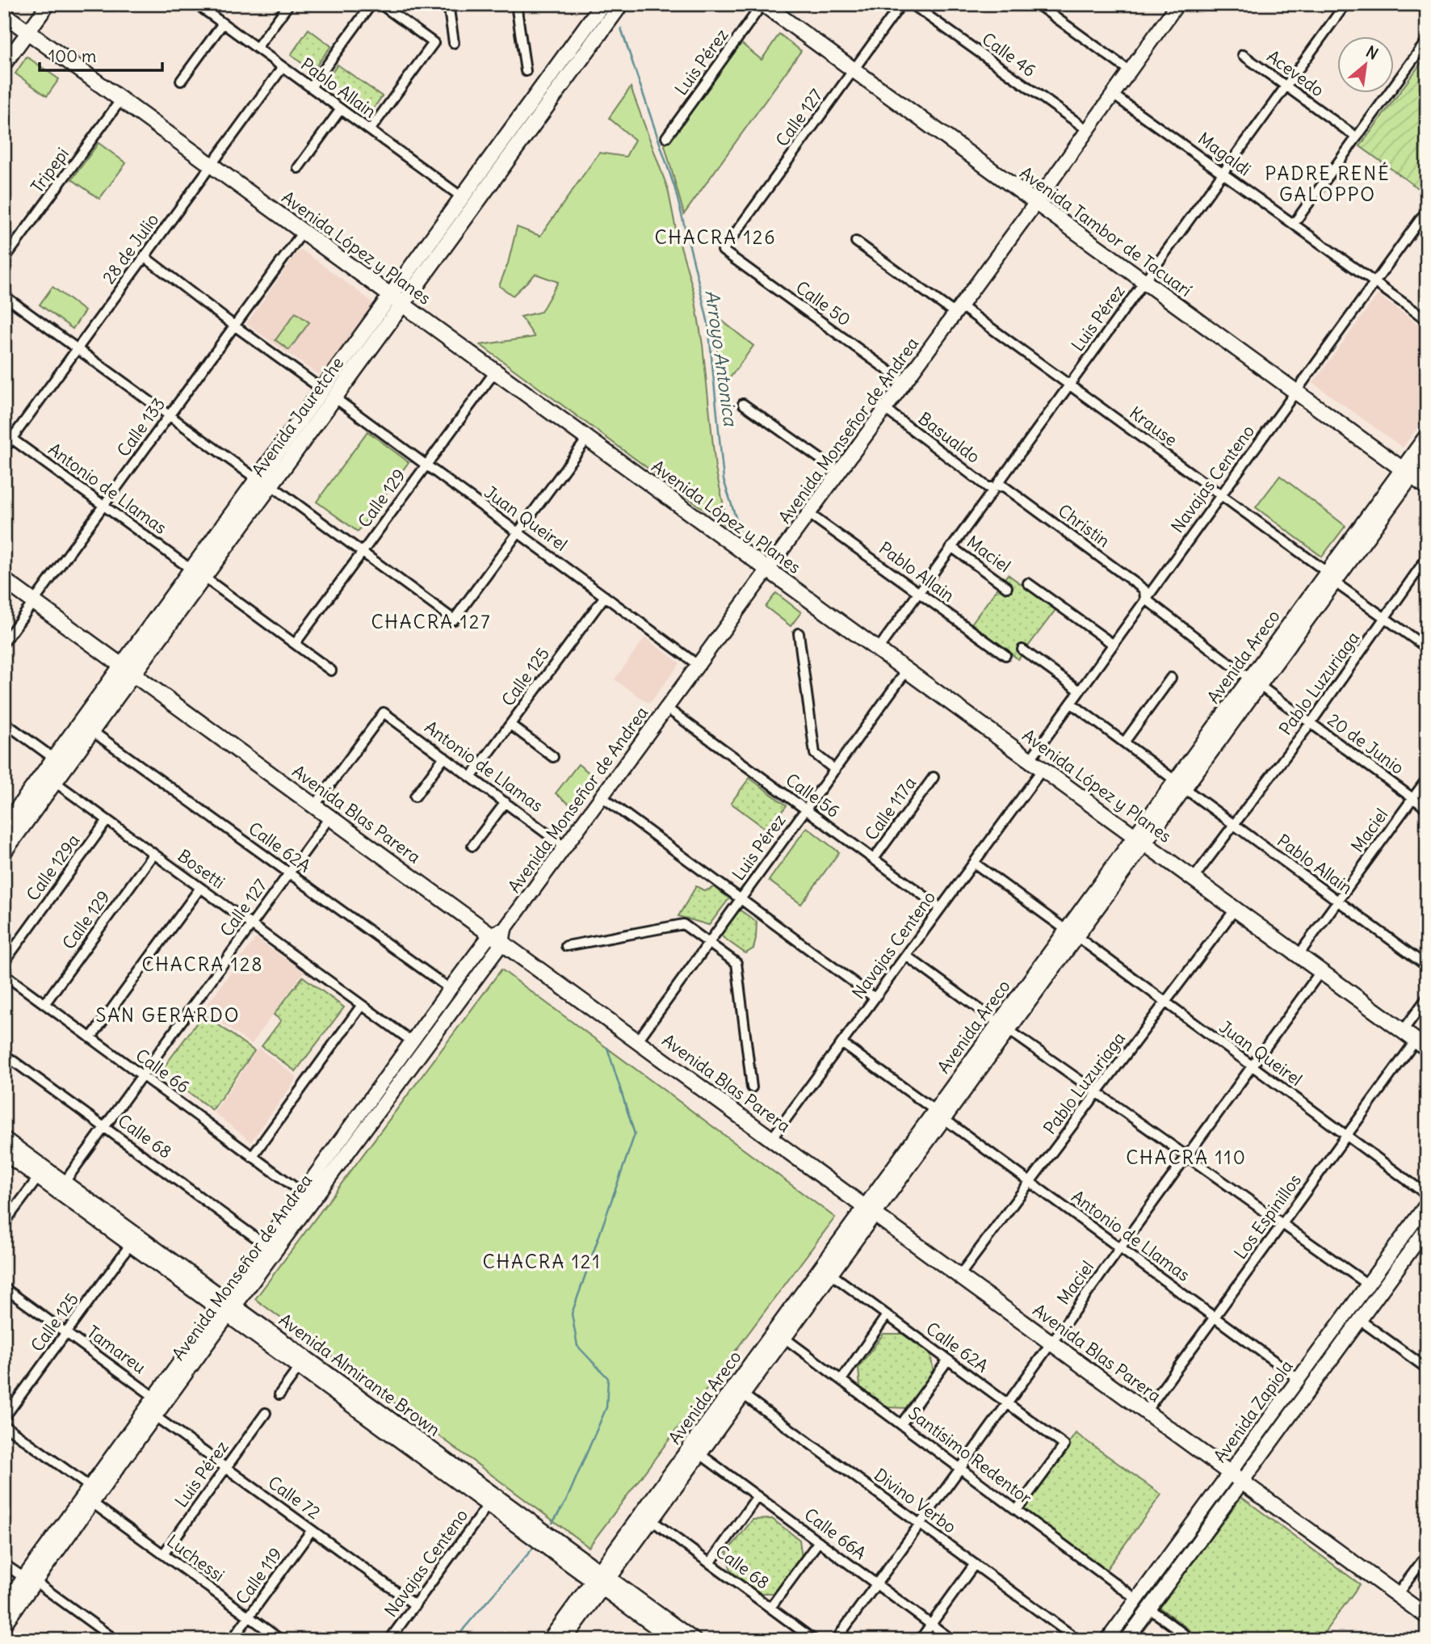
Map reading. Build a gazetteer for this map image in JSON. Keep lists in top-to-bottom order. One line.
{"streets":{"main road":["Avenida Tambor de Tacuarí","Avenida López y Planes","Avenida Jauretche","Avenida Monseñor de Andrea","Avenida Areco","Avenida Blas Parera","Avenida Almirante Brown","Avenida Zapiola"],"street":["Calle 46","Luis Pérez","Acevedo","Pablo Allain","Calle 127","Magaldi","Tripepi","28 de Julio","Calle 50","Krause","Calle 133","Basualdo","Navajas Centeno","Antonio de Llamas","Calle 129","Juan Queirel","Christin","Maciel","Calle 125","Pablo Luzuriaga","20 de Junio","Calle 56","Calle 117a","Calle 62A","Calle 129a","Bosetti","Calle 66","Calle 68","Los Espinillos","Tamareu","Santísimo Redentor","Calle 72","Divino Verbo","Calle 66A","Luchessi","Calle 119"]},"crossings":[["Calle 46","Avenida Monseñor de Andrea"],["Luis Pérez","Acevedo"],["Luis Pérez","Pablo Allain"],["Luis Pérez","Magaldi"],["Luis Pérez","Avenida Tambor de Tacuarí"],["Luis Pérez","Avenida López y Planes"],["Luis Pérez","Krause"],["Luis Pérez","Basualdo"],["Luis Pérez","Christin"],["Luis Pérez","Maciel"],["Luis Pérez","Calle 56"],["Luis Pérez","Avenida Blas Parera"],["Luis Pérez","Calle 72"],["Luis Pérez","Luchessi"],["Pablo Allain","28 de Julio"],["Pablo Allain","Avenida Jauretche"],["Pablo Allain","Avenida Monseñor de Andrea"],["Pablo Allain","Navajas Centeno"],["Pablo Allain","Maciel"],["Pablo Allain","Avenida Areco"],["Pablo Allain","Pablo Luzuriaga"],["Calle 127","Avenida Tambor de Tacuarí"],["Calle 127","Calle 50"],["Calle 127","Avenida Blas Parera"],["Calle 127","Calle 62A"],["Calle 127","Bosetti"],["Calle 127","Calle 66"],["Calle 127","Calle 68"],["Calle 127","Avenida Almirante Brown"],["Magaldi","Avenida Monseñor de Andrea"],["Magaldi","Navajas Centeno"],["Tripepi","Avenida López y Planes"],["Avenida Tambor de Tacuarí","Avenida Monseñor de Andrea"],["Avenida Tambor de Tacuarí","Navajas Centeno"],["Avenida Tambor de Tacuarí","Avenida Areco"],["Avenida López y Planes","28 de Julio"],["Avenida López y Planes","Avenida Jauretche"],["Avenida López y Planes","Calle 133"],["Avenida López y Planes","Avenida Monseñor de Andrea"],["Avenida López y Planes","Navajas Centeno"],["Avenida López y Planes","Calle 129"],["Avenida López y Planes","Maciel"],["Avenida López y Planes","Avenida Areco"],["Avenida López y Planes","Pablo Luzuriaga"],["Avenida López y Planes","Los Espinillos"],["28 de Julio","Antonio de Llamas"],["28 de Julio","Juan Queirel"],["Calle 50","Avenida Monseñor de Andrea"],["Avenida Jauretche","Antonio de Llamas"],["Avenida Jauretche","Juan Queirel"],["Avenida Jauretche","Avenida Blas Parera"],["Avenida Jauretche","Calle 62A"],["Avenida Jauretche","Bosetti"],["Krause","Avenida Monseñor de Andrea"],["Krause","Navajas Centeno"],["Krause","Avenida Areco"],["Krause","Pablo Luzuriaga"],["Calle 133","Antonio de Llamas"],["Calle 133","Juan Queirel"],["Calle 133","Avenida Blas Parera"],["Avenida Monseñor de Andrea","Basualdo"],["Avenida Monseñor de Andrea","Antonio de Llamas"],["Avenida Monseñor de Andrea","Juan Queirel"],["Avenida Monseñor de Andrea","Calle 56"],["Avenida Monseñor de Andrea","Avenida Blas Parera"],["Avenida Monseñor de Andrea","Calle 62A"],["Avenida Monseñor de Andrea","Bosetti"],["Avenida Monseñor de Andrea","Calle 66"],["Avenida Monseñor de Andrea","Calle 68"],["Avenida Monseñor de Andrea","Tamareu"],["Avenida Monseñor de Andrea","Avenida Almirante Brown"],["Avenida Monseñor de Andrea","Calle 72"],["Avenida Monseñor de Andrea","Luchessi"],["Basualdo","Christin"],["Navajas Centeno","Antonio de Llamas"],["Navajas Centeno","Juan Queirel"],["Navajas Centeno","Christin"],["Navajas Centeno","Maciel"],["Navajas Centeno","Calle 56"],["Navajas Centeno","Avenida Blas Parera"],["Navajas Centeno","Avenida Almirante Brown"],["Navajas Centeno","Calle 72"],["Antonio de Llamas","Calle 129"],["Antonio de Llamas","Maciel"],["Antonio de Llamas","Avenida Areco"],["Antonio de Llamas","Calle 125"],["Antonio de Llamas","Pablo Luzuriaga"],["Antonio de Llamas","Avenida Blas Parera"],["Antonio de Llamas","Los Espinillos"],["Antonio de Llamas","Avenida Zapiola"],["Calle 129","Juan Queirel"],["Calle 129","Bosetti"],["Calle 129","Calle 66"],["Juan Queirel","Maciel"],["Juan Queirel","Avenida Areco"],["Juan Queirel","Calle 125"],["Juan Queirel","Pablo Luzuriaga"],["Juan Queirel","Los Espinillos"],["Maciel","20 de Junio"],["Maciel","Avenida Blas Parera"],["Maciel","Calle 62A"],["Maciel","Santísimo Redentor"],["Maciel","Divino Verbo"],["Maciel","Calle 66A"],["Avenida Areco","20 de Junio"],["Avenida Areco","Avenida Blas Parera"],["Avenida Areco","Calle 62A"],["Avenida Areco","Calle 68"],["Avenida Areco","Avenida Almirante Brown"],["Avenida Areco","Santísimo Redentor"],["Avenida Areco","Divino Verbo"],["Avenida Areco","Calle 66A"],["Calle 125","Tamareu"],["Calle 125","Avenida Almirante Brown"],["Pablo Luzuriaga","20 de Junio"],["Pablo Luzuriaga","Avenida Blas Parera"],["Calle 56","Calle 117a"],["Avenida Blas Parera","Los Espinillos"],["Avenida Blas Parera","Avenida Zapiola"],["Calle 62A","Santísimo Redentor"],["Calle 129a","Bosetti"],["Avenida Zapiola","Santísimo Redentor"],["Calle 72","Calle 119"],["Luchessi","Calle 119"]],"districts":["PADRE RENÉ GALOPPO","CHACRA 126","CHACRA 127","CHACRA 128","SAN GERARDO","CHACRA 110","CHACRA 121"],"water":["Arroyo Antonica"],"scale_bar":"100 m","north":"top right"}
